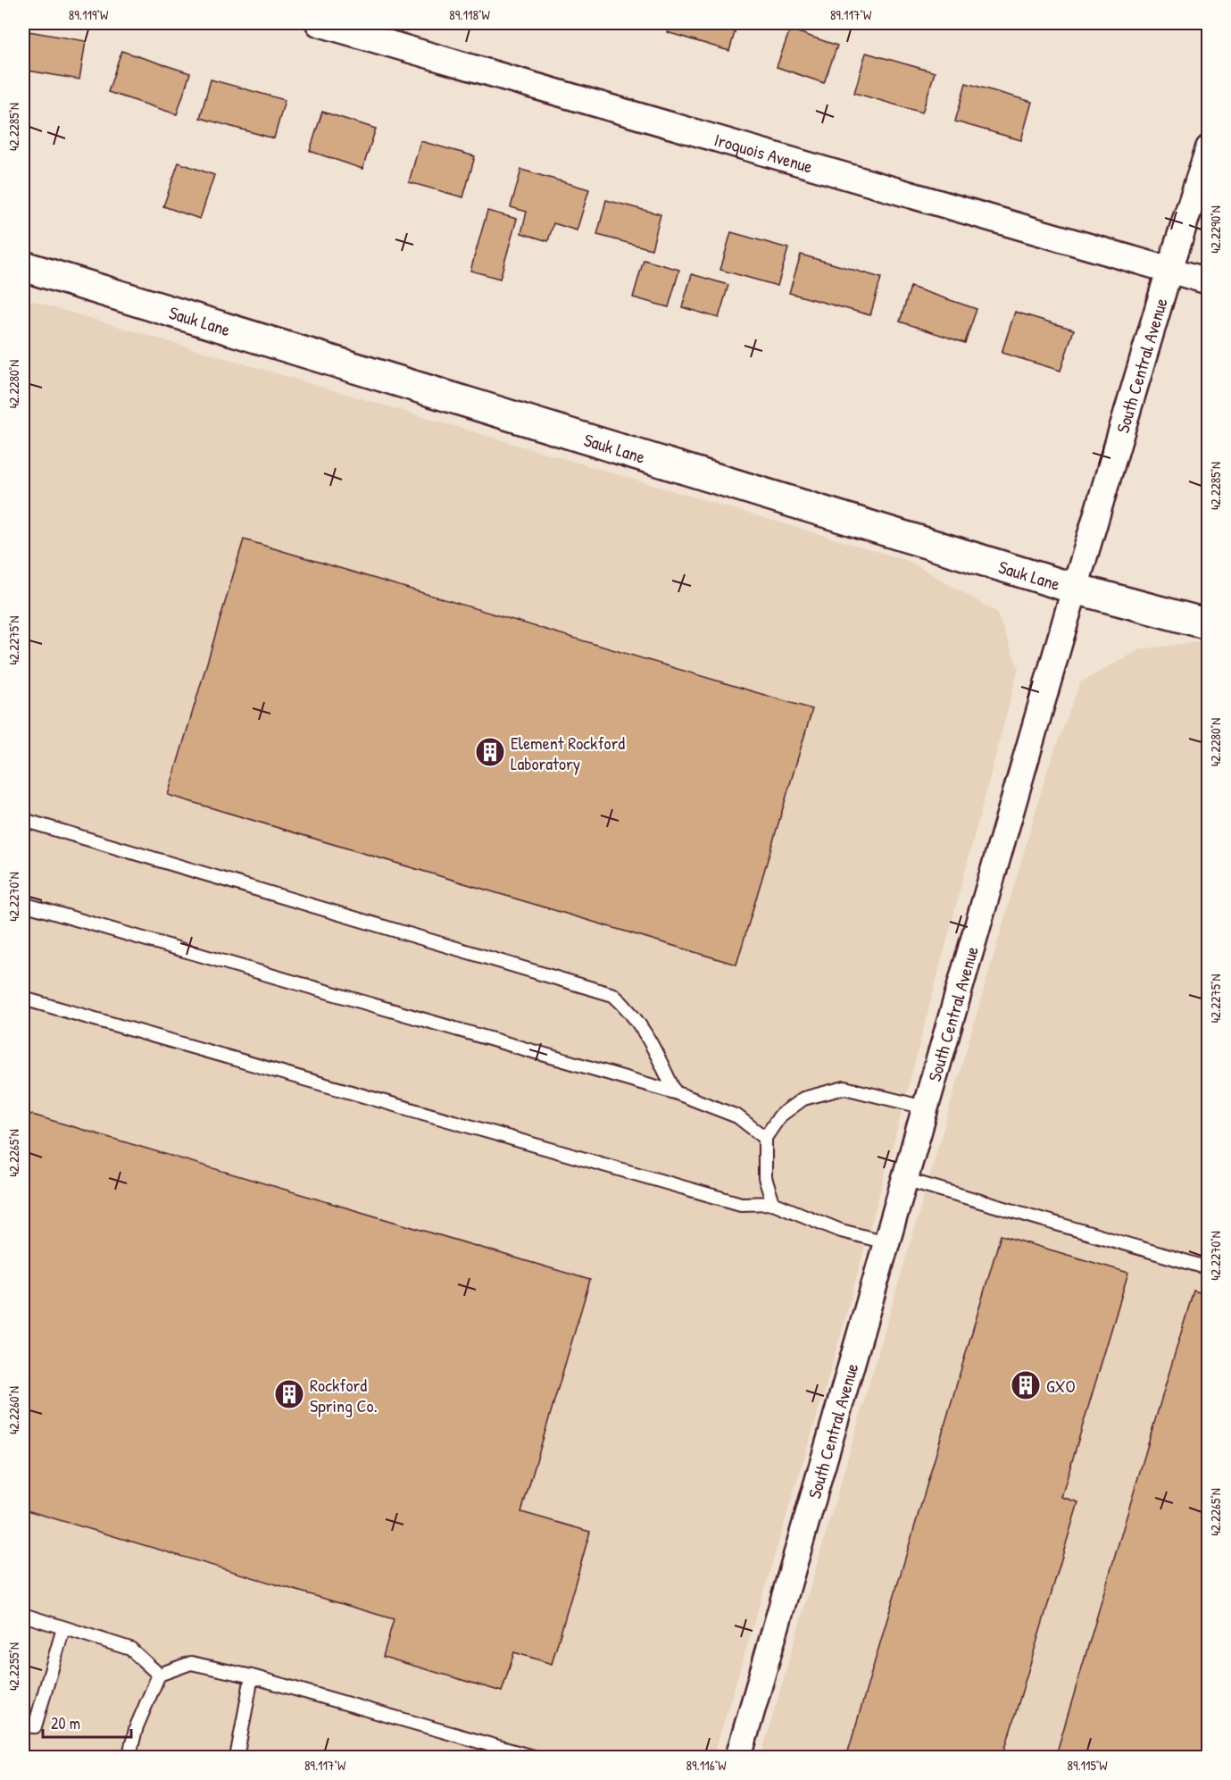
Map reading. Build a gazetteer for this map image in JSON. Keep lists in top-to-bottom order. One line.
{"streets":{"street":["Iroquois Avenue","Sauk Lane","South Central Avenue"]},"crossings":[["Iroquois Avenue","South Central Avenue"],["Sauk Lane","South Central Avenue"]],"places":{"building":["Element Rockford Laboratory","GXO","Rockford Spring Co."]},"scale_bar":"20 m","coordinates":["89.119°W","89.118°W","89.117°W","42.2285°N","42.2290°N","42.2280°N","42.2275°N","42.2270°N","42.2265°N","42.2260°N","42.2255°N","89.116°W","89.115°W"]}
